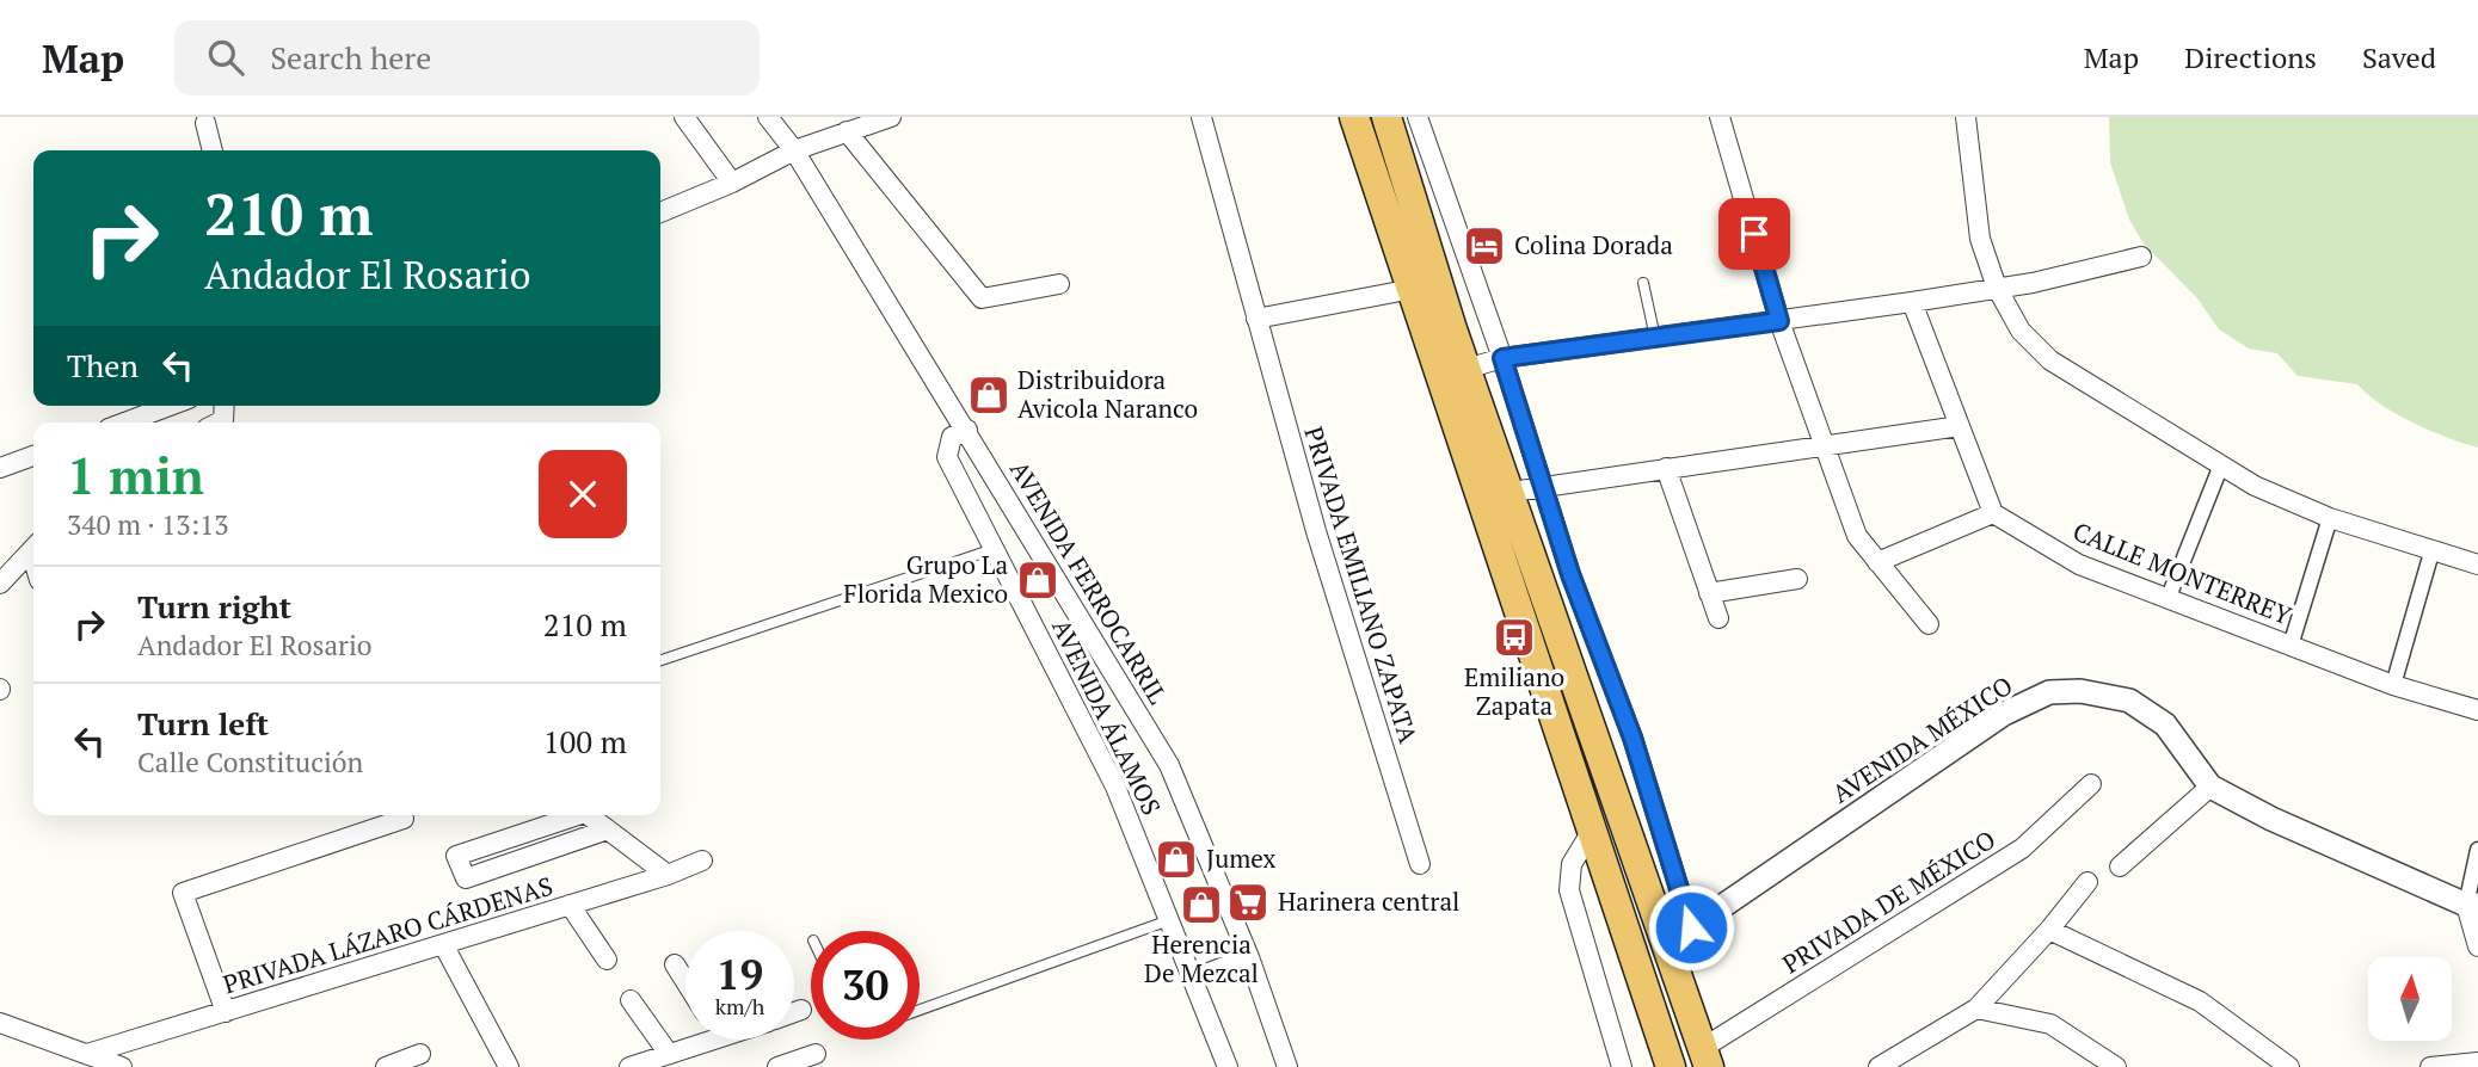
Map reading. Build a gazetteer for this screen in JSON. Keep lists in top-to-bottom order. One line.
{"streets":{"street":["CALLE MONTERREY","AVENIDA FERROCARRIL","PRIVADA EMILIANO ZAPATA","AVENIDA ÁLAMOS","AVENIDA MÉXICO","PRIVADA DE MÉXICO","PRIVADA LÁZARO CÁRDENAS"]},"crossings":[["AVENIDA FERROCARRIL","AVENIDA ÁLAMOS"]],"places":{"hotel":["Colina Dorada"],"shop":["Distribuidora Avicola Naranco","Grupo La Florida Mexico","Jumex","Herencia De Mezcal"],"bus stop":["Emiliano Zapata"],"supermarket":["Harinera central"]},"north":"top","page":{"header":"Map","search":"Search here","nav":["Map","Directions","Saved"],"turn":["210 m","Andador El Rosario"],"then":"Then","heading":["1 min","340 m · 13:13"],"list":[{"name":"Turn right","note":"Andador El Rosario","value":"210 m"},{"name":"Turn left","note":"Calle Constitución","value":"100 m"}],"speed":"19 km/h","limit":"30"}}
